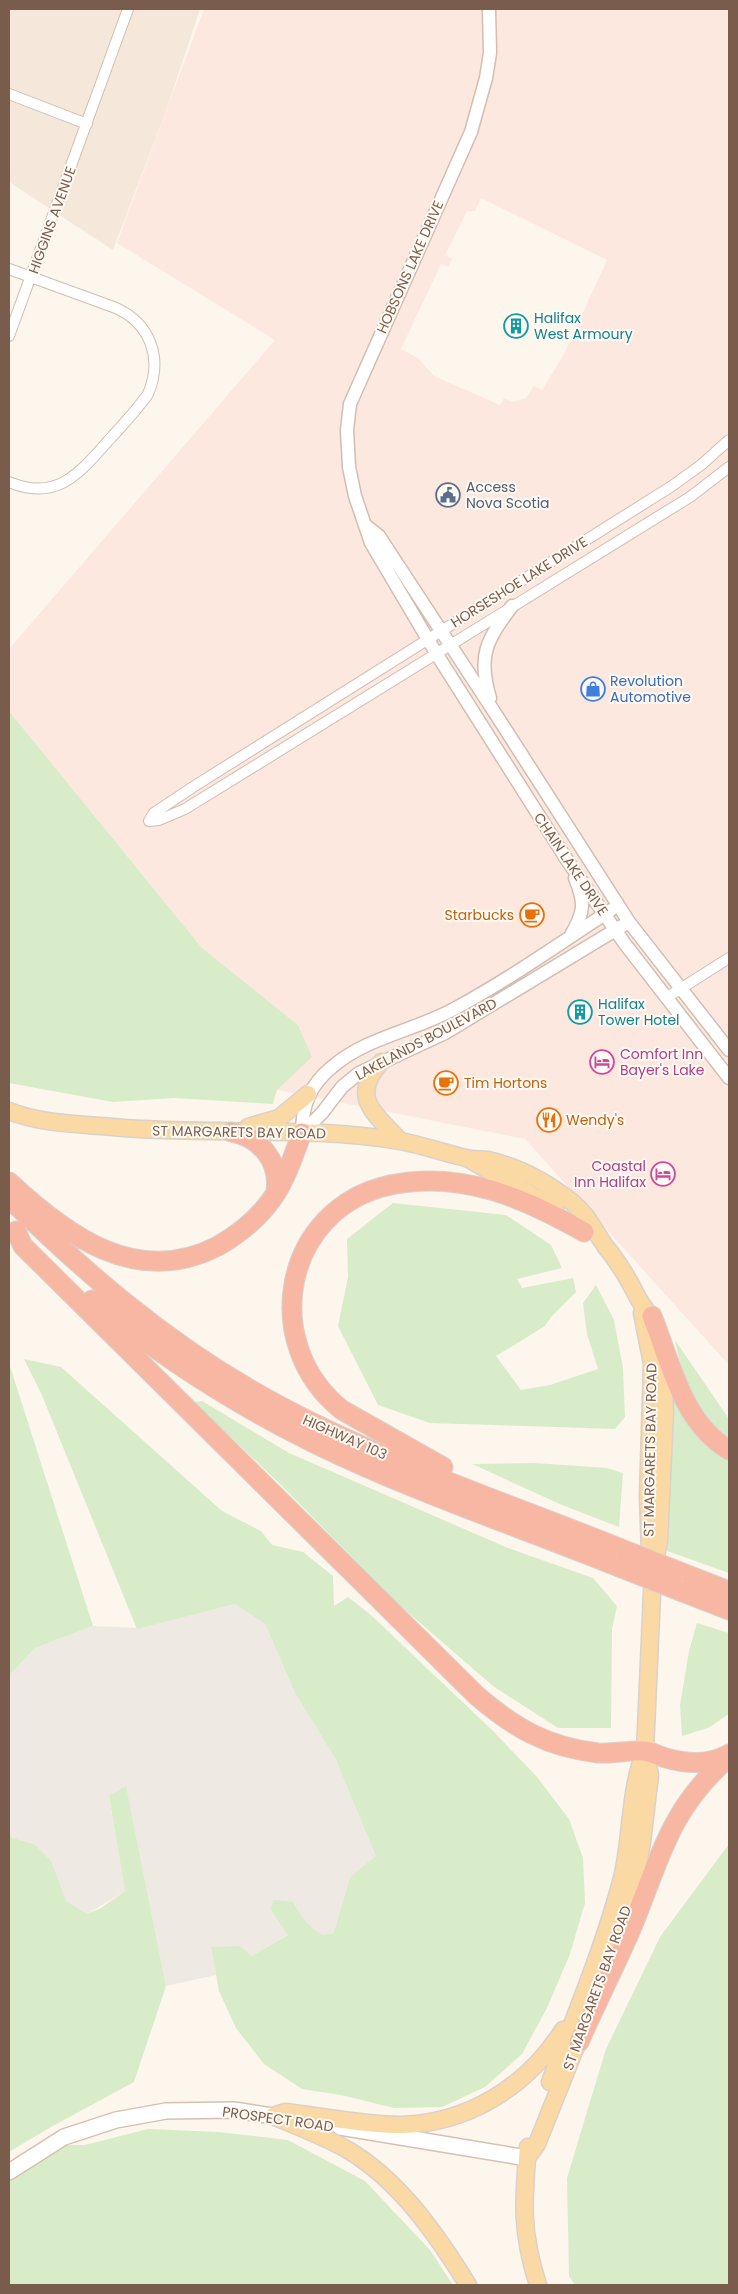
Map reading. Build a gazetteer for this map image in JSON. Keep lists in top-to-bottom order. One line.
{"streets":{"highway":["HIGHWAY 103"],"main road":["ST MARGARETS BAY ROAD","PROSPECT ROAD"],"street":["HIGGINS AVENUE","HOBSONS LAKE DRIVE","HORSESHOE LAKE DRIVE","CHAIN LAKE DRIVE","LAKELANDS BOULEVARD"]},"crossings":[["HOBSONS LAKE DRIVE","HORSESHOE LAKE DRIVE"],["HOBSONS LAKE DRIVE","CHAIN LAKE DRIVE"],["HORSESHOE LAKE DRIVE","CHAIN LAKE DRIVE"],["CHAIN LAKE DRIVE","LAKELANDS BOULEVARD"],["LAKELANDS BOULEVARD","ST MARGARETS BAY ROAD"],["ST MARGARETS BAY ROAD","PROSPECT ROAD"]],"places":{"building":["Halifax West Armoury","Halifax Tower Hotel"],"public building":["Access Nova Scotia"],"shop":["Revolution Automotive"],"cafe":["Starbucks","Tim Hortons"],"hotel":["Comfort Inn Bayer's Lake","Coastal Inn Halifax"],"restaurant":["Wendy's"]}}
